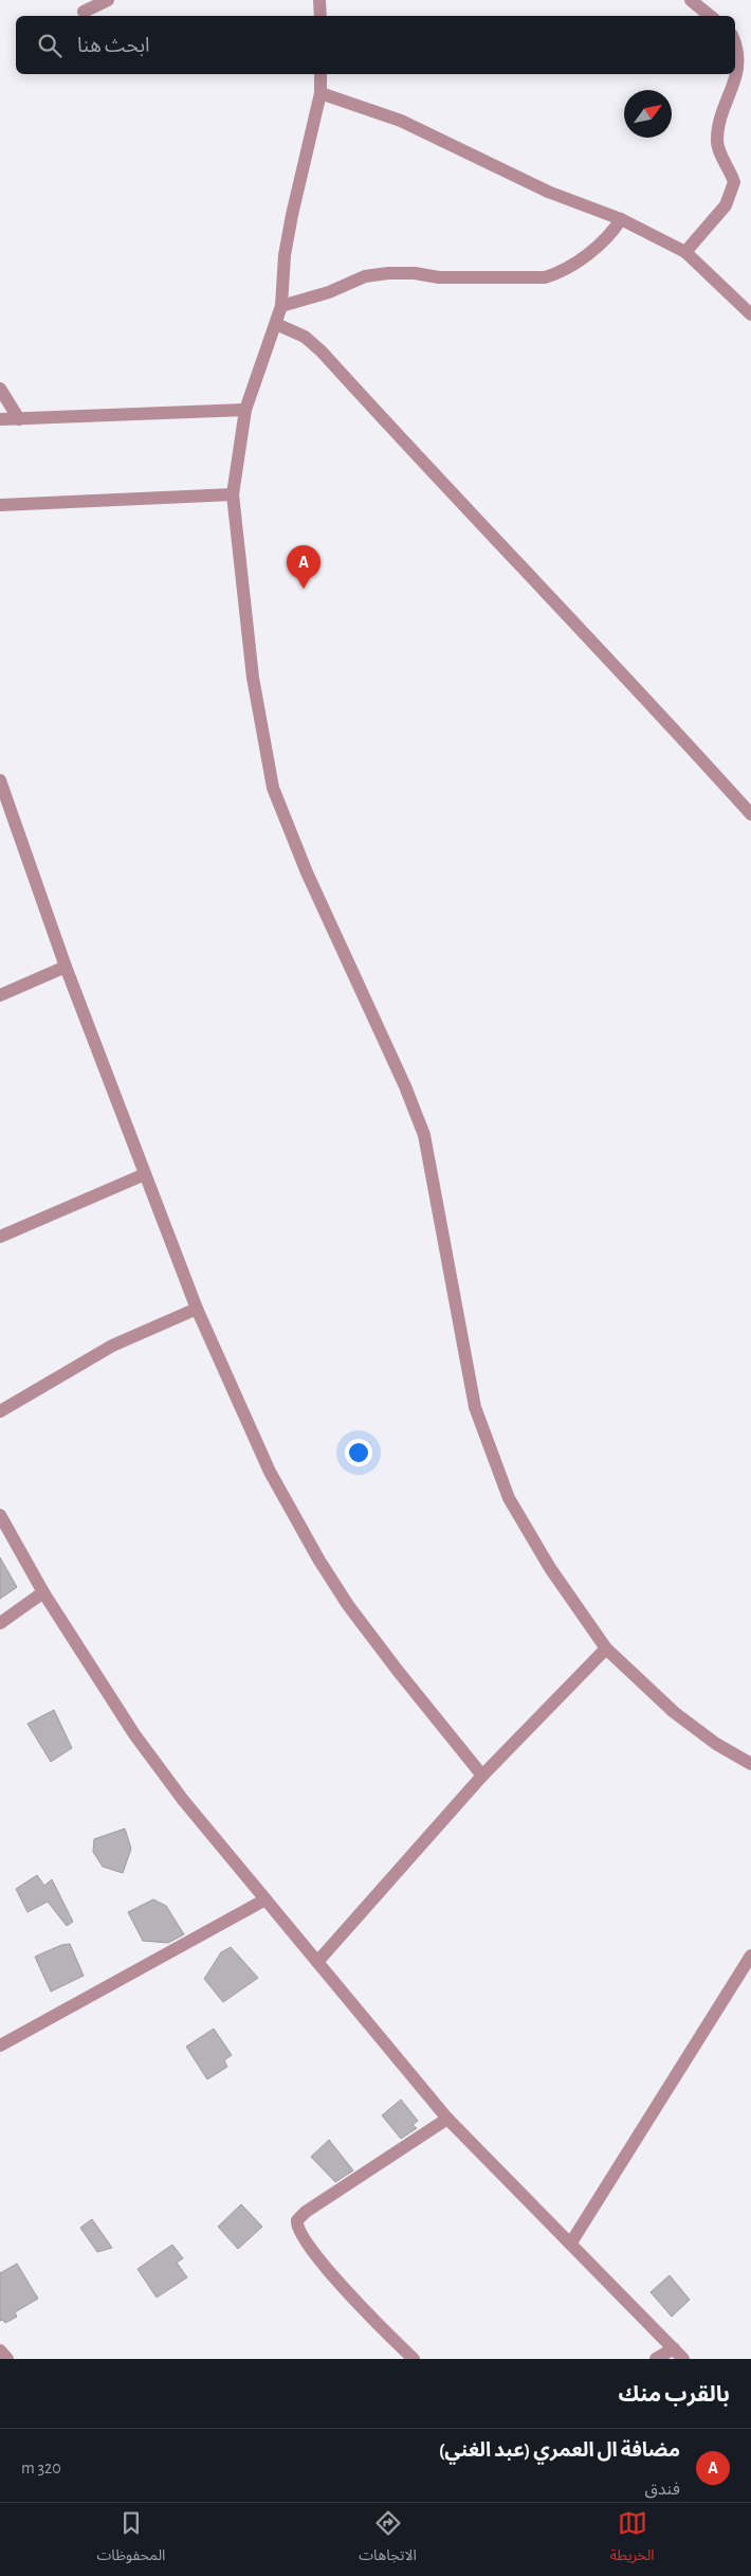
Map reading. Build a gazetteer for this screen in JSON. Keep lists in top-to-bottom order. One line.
{"north":"top right","page":{"search":"ابحث هنا","pins":"A","heading":"بالقرب منك","list":[{"mark":"A","name":"مضافة ال العمري (عبد الغني)","note":"فندق","value":"320 m"}],"nav":["الخريطة","الاتجاهات","المحفوظات"]}}
